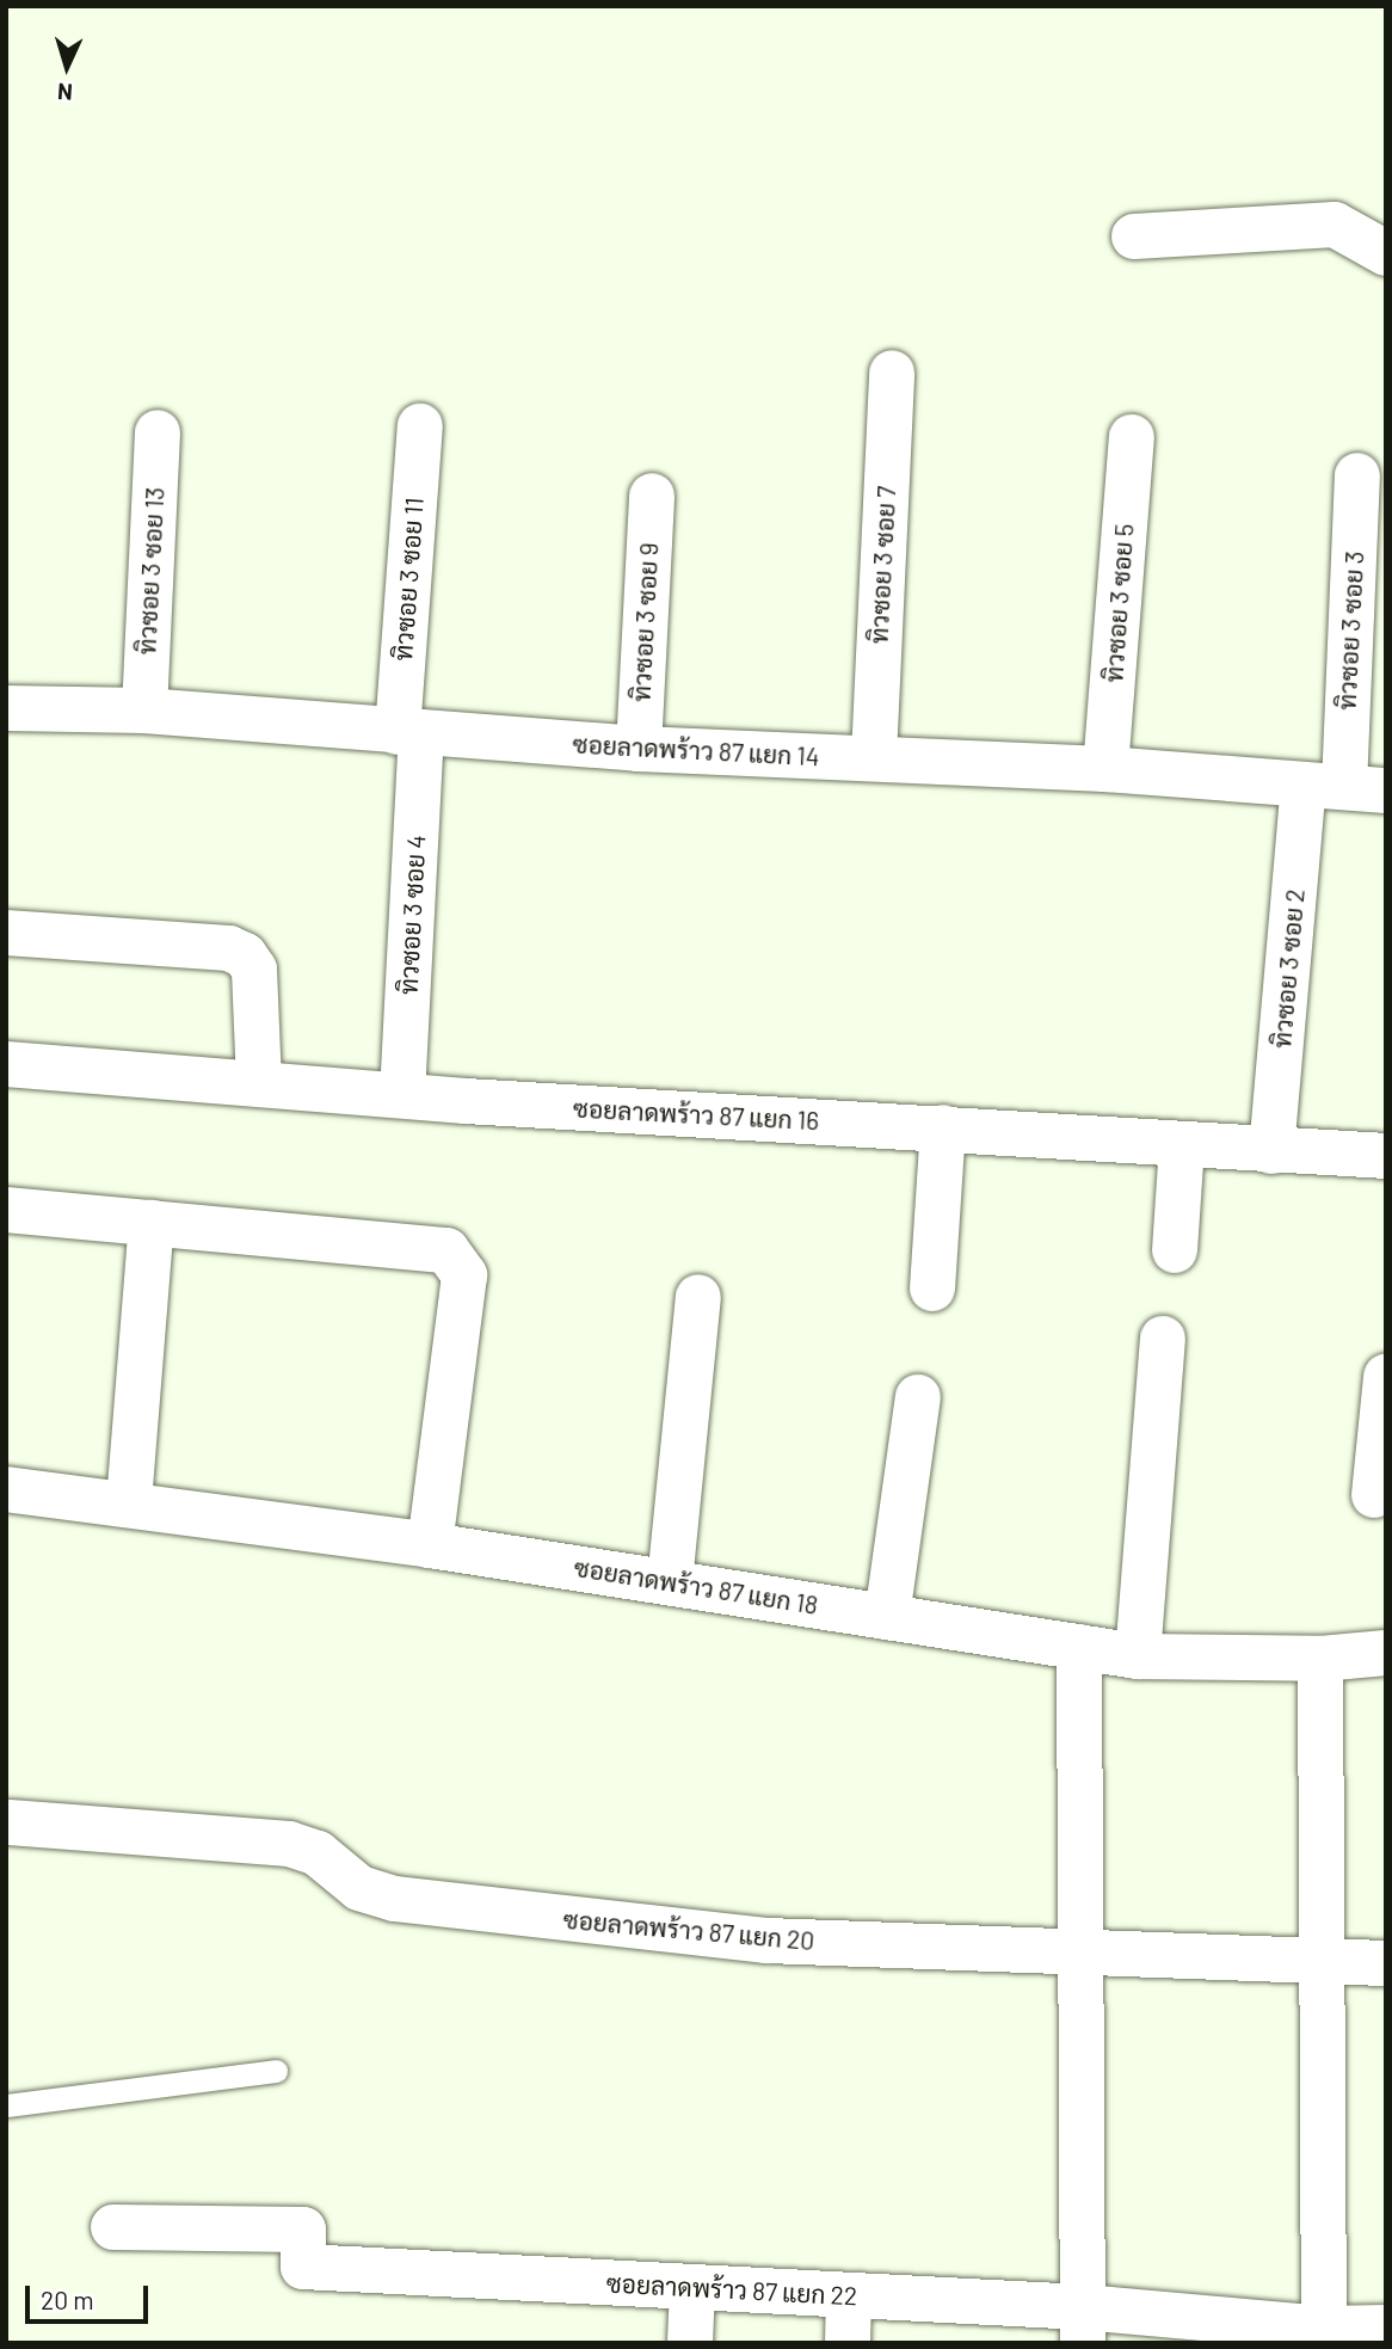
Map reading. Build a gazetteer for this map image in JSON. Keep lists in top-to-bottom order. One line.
{"streets":{"street":["ทิวซอย 3 ซอย 7","ทิวซอย 3 ซอย 13","ทิวซอย 3 ซอย 11","ทิวซอย 3 ซอย 5","ทิวซอย 3 ซอย 9","ทิวซอย 3 ซอย 3","ซอยลาดพร้าว 87 แยก 14","ทิวซอย 3 ซอย 4","ทิวซอย 3 ซอย 2","ซอยลาดพร้าว 87 แยก 16","ซอยลาดพร้าว 87 แยก 18","ซอยลาดพร้าว 87 แยก 20","ซอยลาดพร้าว 87 แยก 22"]},"crossings":[["ทิวซอย 3 ซอย 7","ซอยลาดพร้าว 87 แยก 14"],["ทิวซอย 3 ซอย 13","ซอยลาดพร้าว 87 แยก 14"],["ทิวซอย 3 ซอย 11","ซอยลาดพร้าว 87 แยก 14"],["ทิวซอย 3 ซอย 11","ทิวซอย 3 ซอย 4"],["ทิวซอย 3 ซอย 5","ซอยลาดพร้าว 87 แยก 14"],["ทิวซอย 3 ซอย 9","ซอยลาดพร้าว 87 แยก 14"],["ทิวซอย 3 ซอย 3","ซอยลาดพร้าว 87 แยก 14"],["ทิวซอย 3 ซอย 3","ทิวซอย 3 ซอย 2"],["ซอยลาดพร้าว 87 แยก 14","ทิวซอย 3 ซอย 4"],["ซอยลาดพร้าว 87 แยก 14","ทิวซอย 3 ซอย 2"],["ทิวซอย 3 ซอย 4","ซอยลาดพร้าว 87 แยก 16"],["ทิวซอย 3 ซอย 2","ซอยลาดพร้าว 87 แยก 16"]],"scale_bar":"20 m","north":"bottom"}
